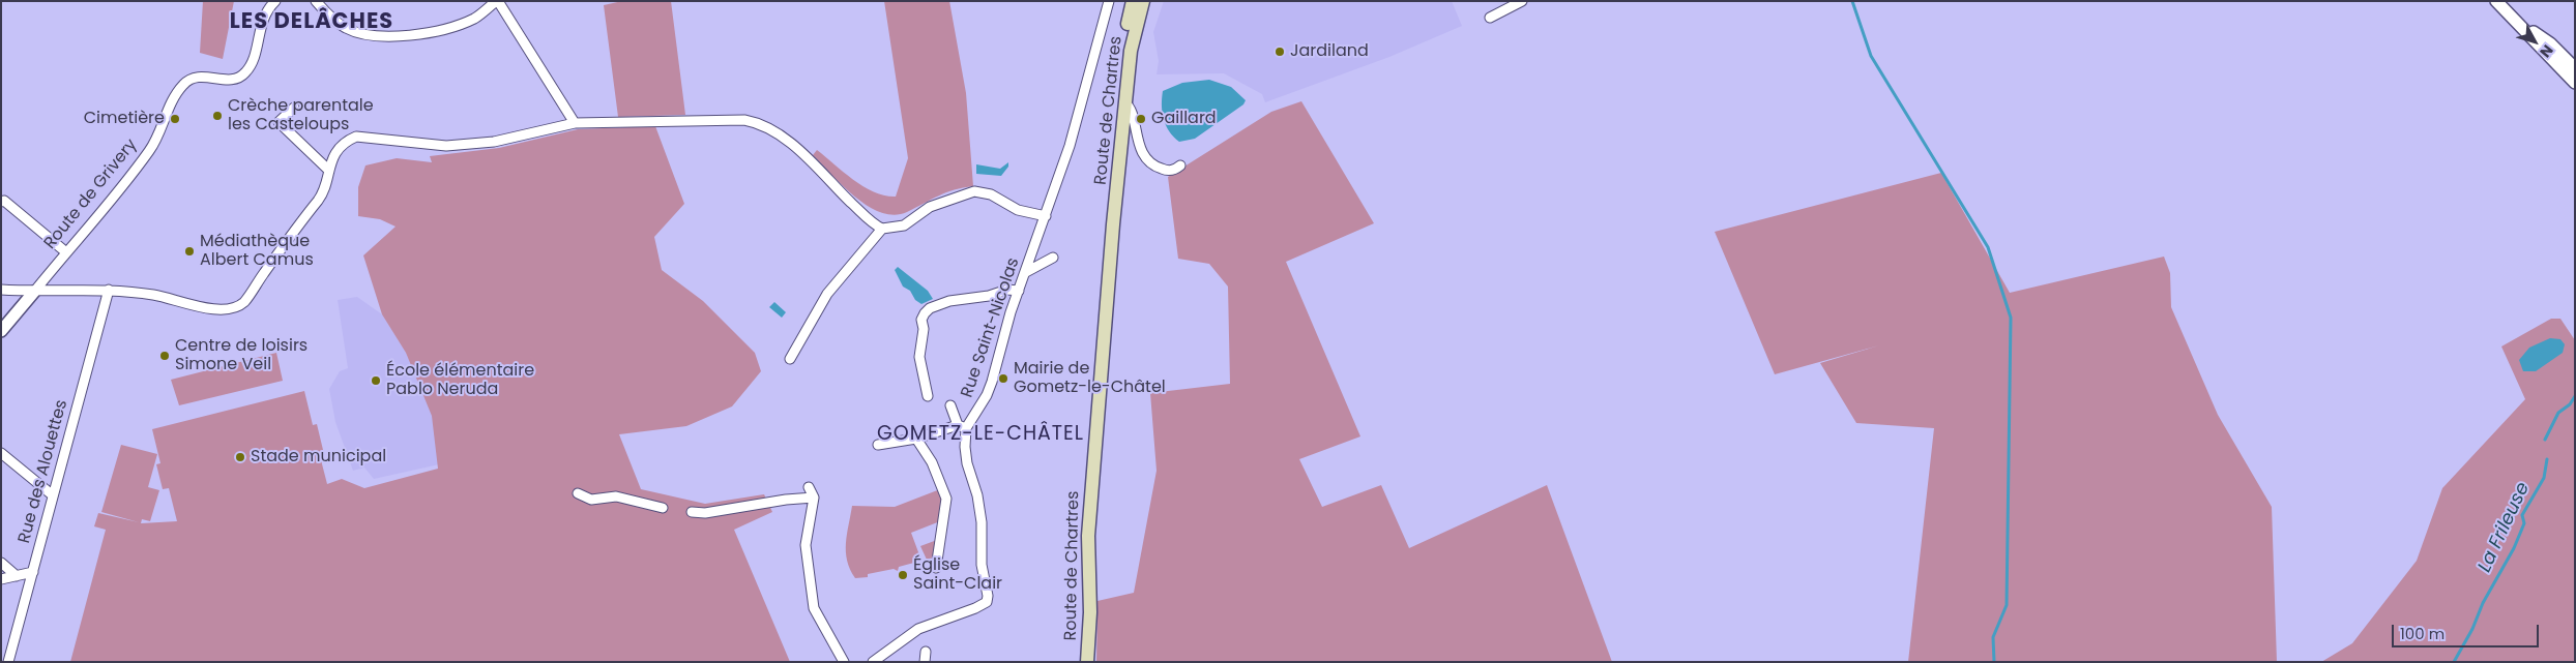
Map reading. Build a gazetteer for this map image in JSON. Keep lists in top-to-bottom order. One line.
{"streets":{"main road":["Route de Chartres"],"street":["Route de Grivery","Rue Saint-Nicolas","Rue des Alouettes"]},"districts":["LES DELÂCHES","GOMETZ-LE-CHÂTEL"],"water":["La Frileuse"],"places":["Jardiland","Crèche parentale les Casteloups","Cimetière","Gaillard","Médiathèque Albert Camus","Centre de loisirs Simone Veil","Mairie de Gometz-le-Châtel","École élémentaire Pablo Neruda","Stade municipal","Église Saint-Clair"],"scale_bar":"100 m","north":"bottom right"}
